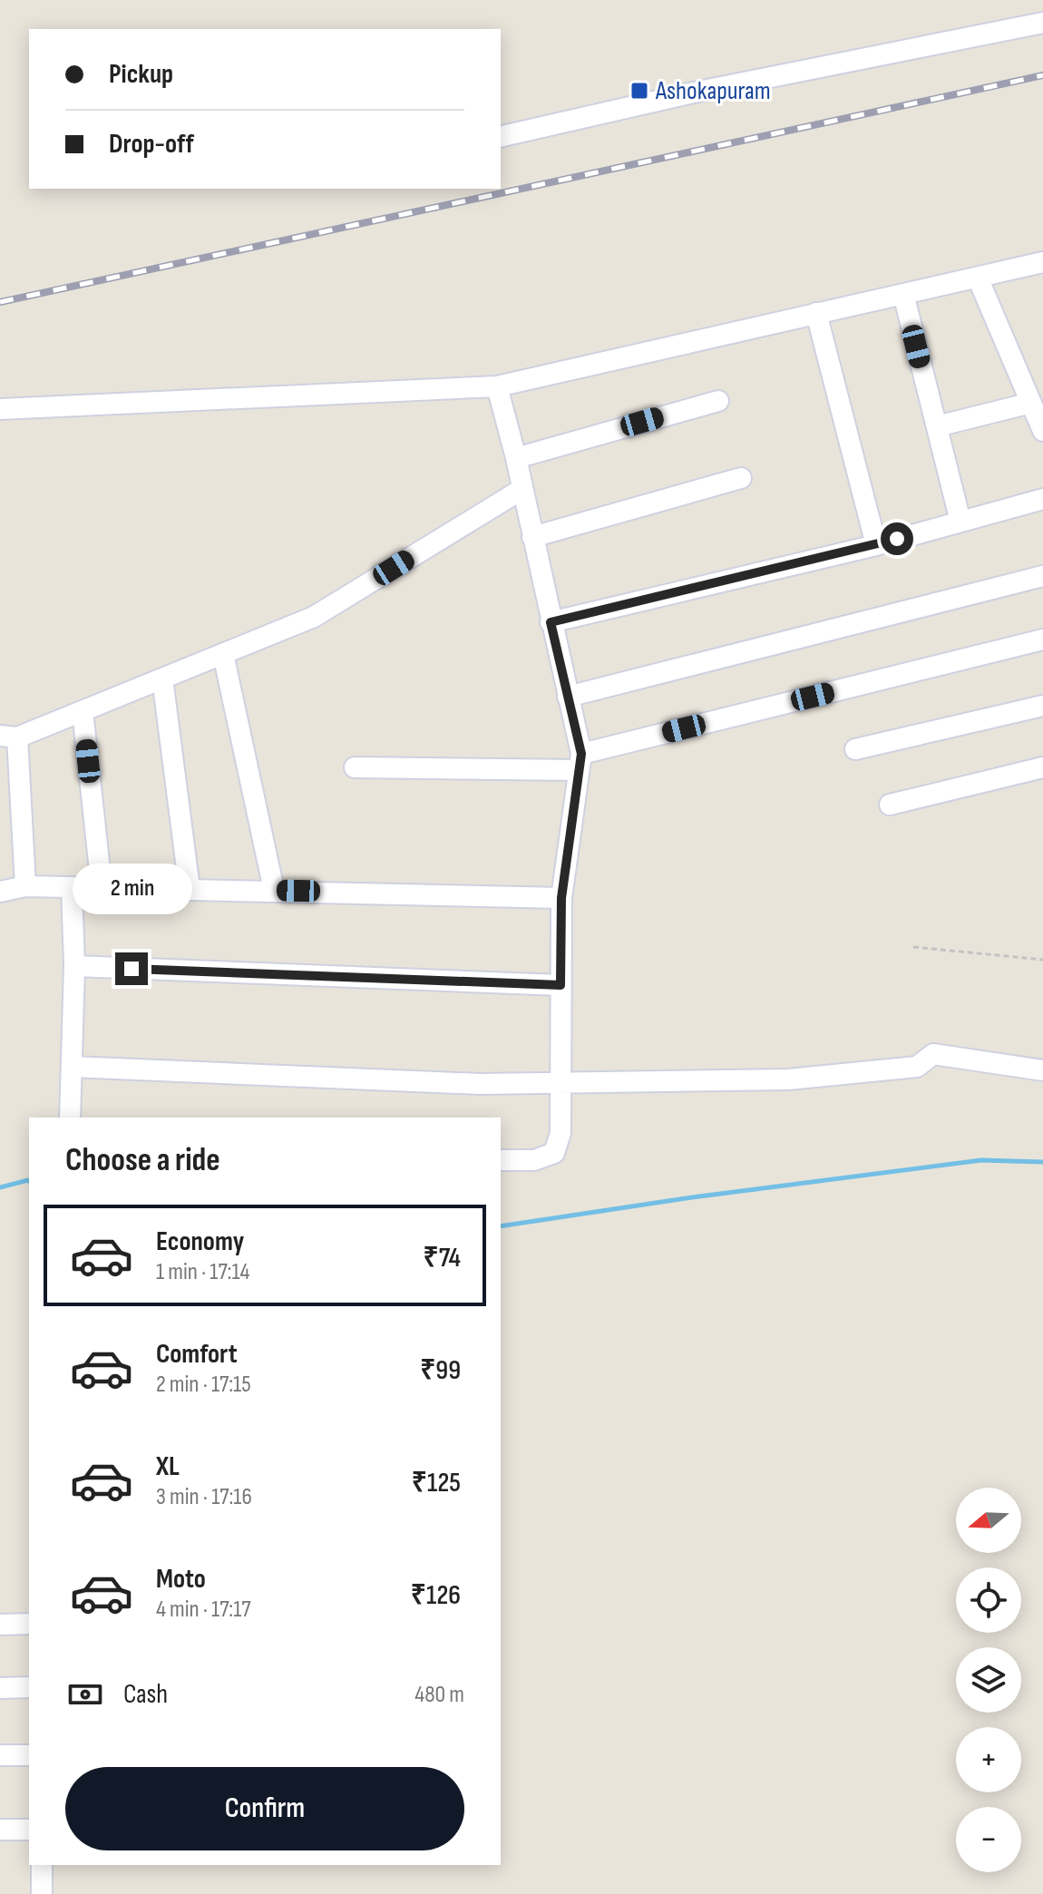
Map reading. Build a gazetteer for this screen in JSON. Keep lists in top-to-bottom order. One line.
{"places":{"transit":["Ashokapuram"]},"north":"left","page":{"banner":["Pickup","Drop-off"],"bubble":"2 min","heading":"Choose a ride","list":[{"name":"Economy","note":"1 min · 17:14","value":"₹74"},{"name":"Comfort","note":"2 min · 17:15","value":"₹99"},{"name":"XL","note":"3 min · 17:16","value":"₹125"},{"name":"Moto","note":"4 min · 17:17","value":"₹126"}],"map_buttons":["+","−"],"pay":["Cash","480 m"],"buttons":"Confirm"}}
